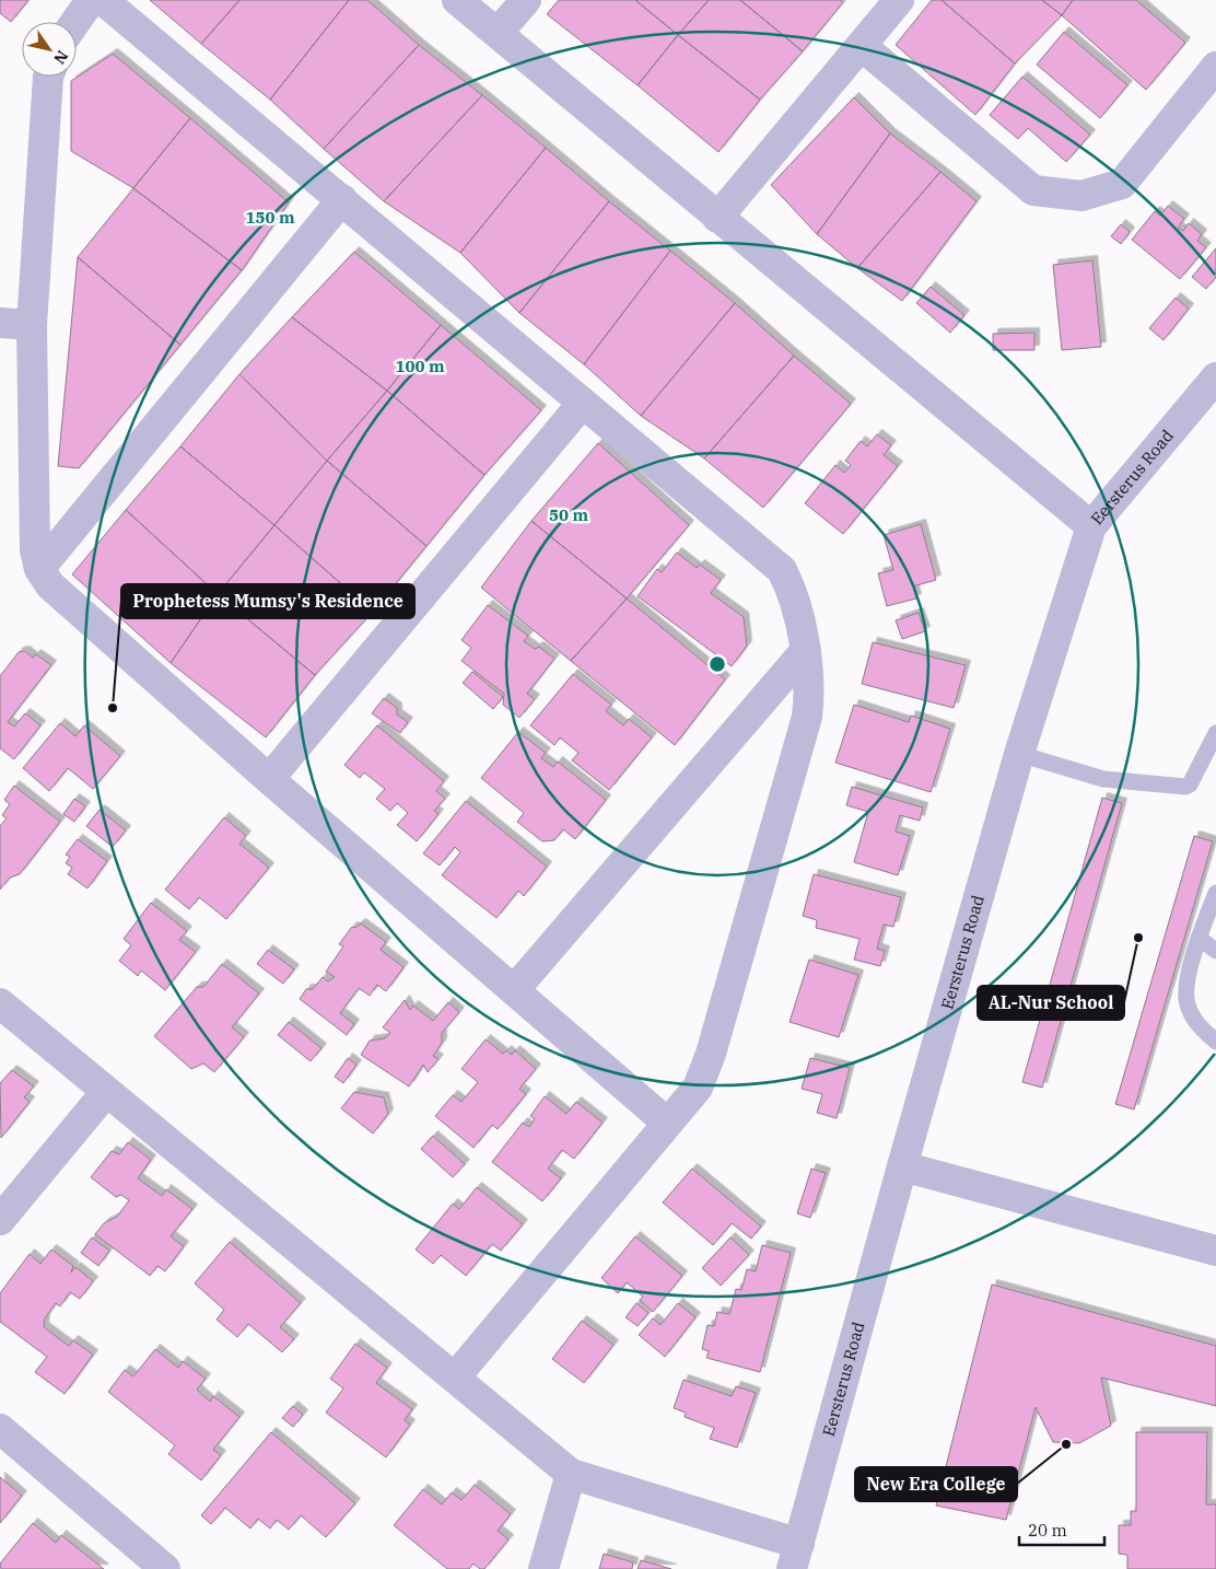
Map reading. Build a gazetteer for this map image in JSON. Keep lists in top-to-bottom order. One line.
{"streets":{"street":["Eersterus Road"]},"places":["Prophetess Mumsy's Residence","AL-Nur School","New Era College"],"scale_bar":"20 m","north":"bottom right","rings":["150 m","100 m","50 m"]}
